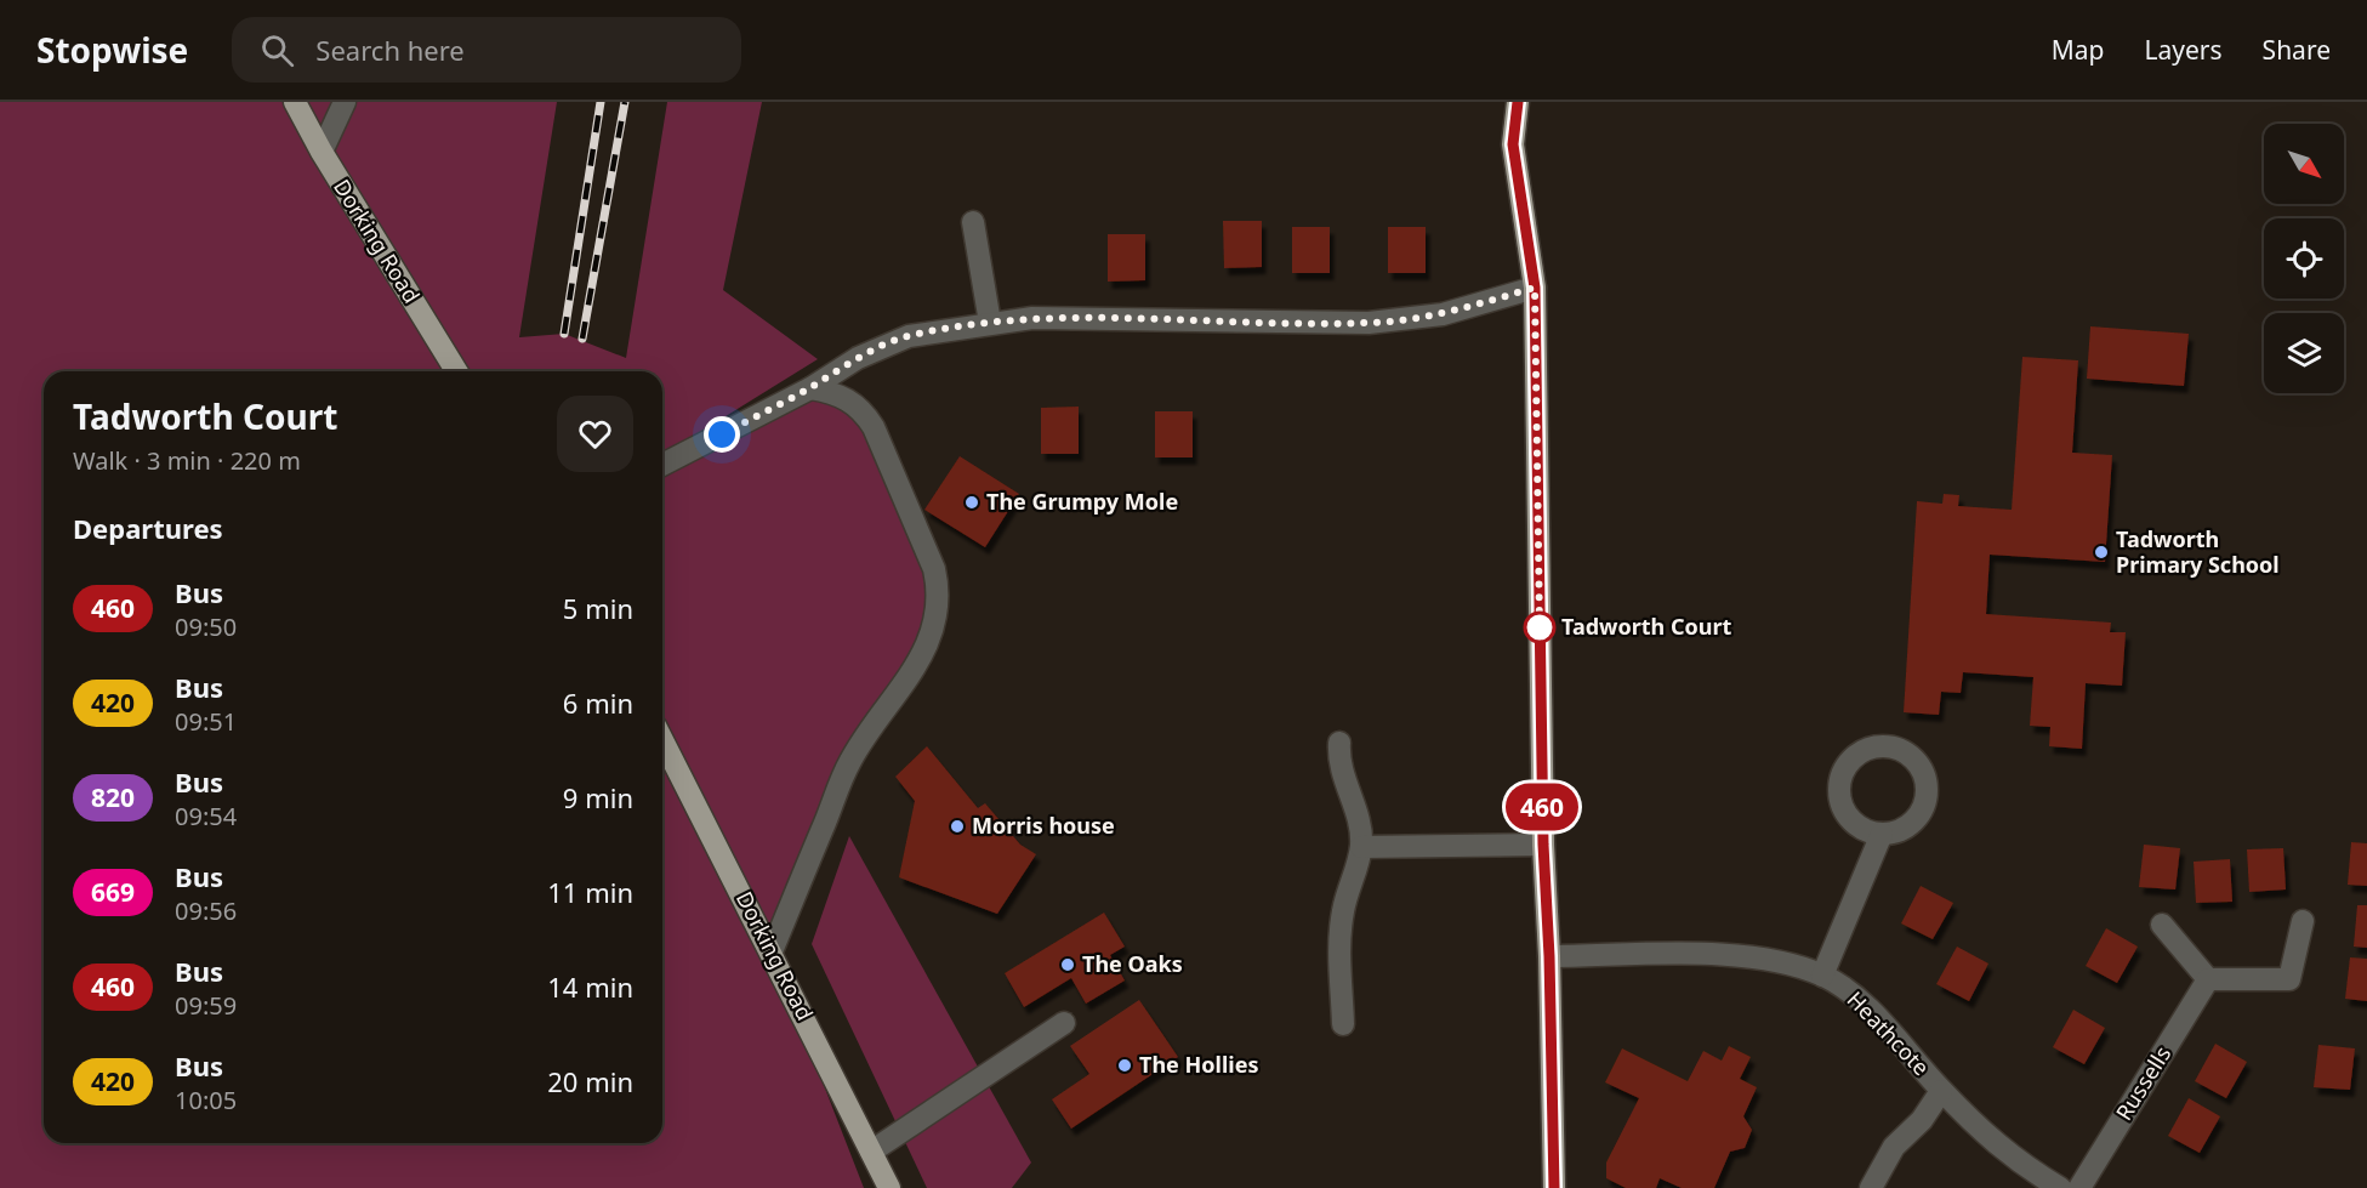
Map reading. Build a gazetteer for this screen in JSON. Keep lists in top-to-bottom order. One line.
{"streets":{"main road":["Dorking Road"],"street":["Heathcote","Russells"]},"places":["The Grumpy Mole","Tadworth Primary School","Tadworth Court","Morris house","The Oaks","The Hollies"],"lines":["bus line 460"],"north":"bottom right","page":{"header":"Stopwise","search":"Search here","nav":["Map","Layers","Share"],"on_map":"460","heading":[["Tadworth Court","Walk · 3 min · 220 m"],"Departures"],"list":[{"mark":"460","name":"Bus","note":"09:50","value":"5 min"},{"mark":"420","name":"Bus","note":"09:51","value":"6 min"},{"mark":"820","name":"Bus","note":"09:54","value":"9 min"},{"mark":"669","name":"Bus","note":"09:56","value":"11 min"},{"mark":"460","name":"Bus","note":"09:59","value":"14 min"},{"mark":"420","name":"Bus","note":"10:05","value":"20 min"}]}}
